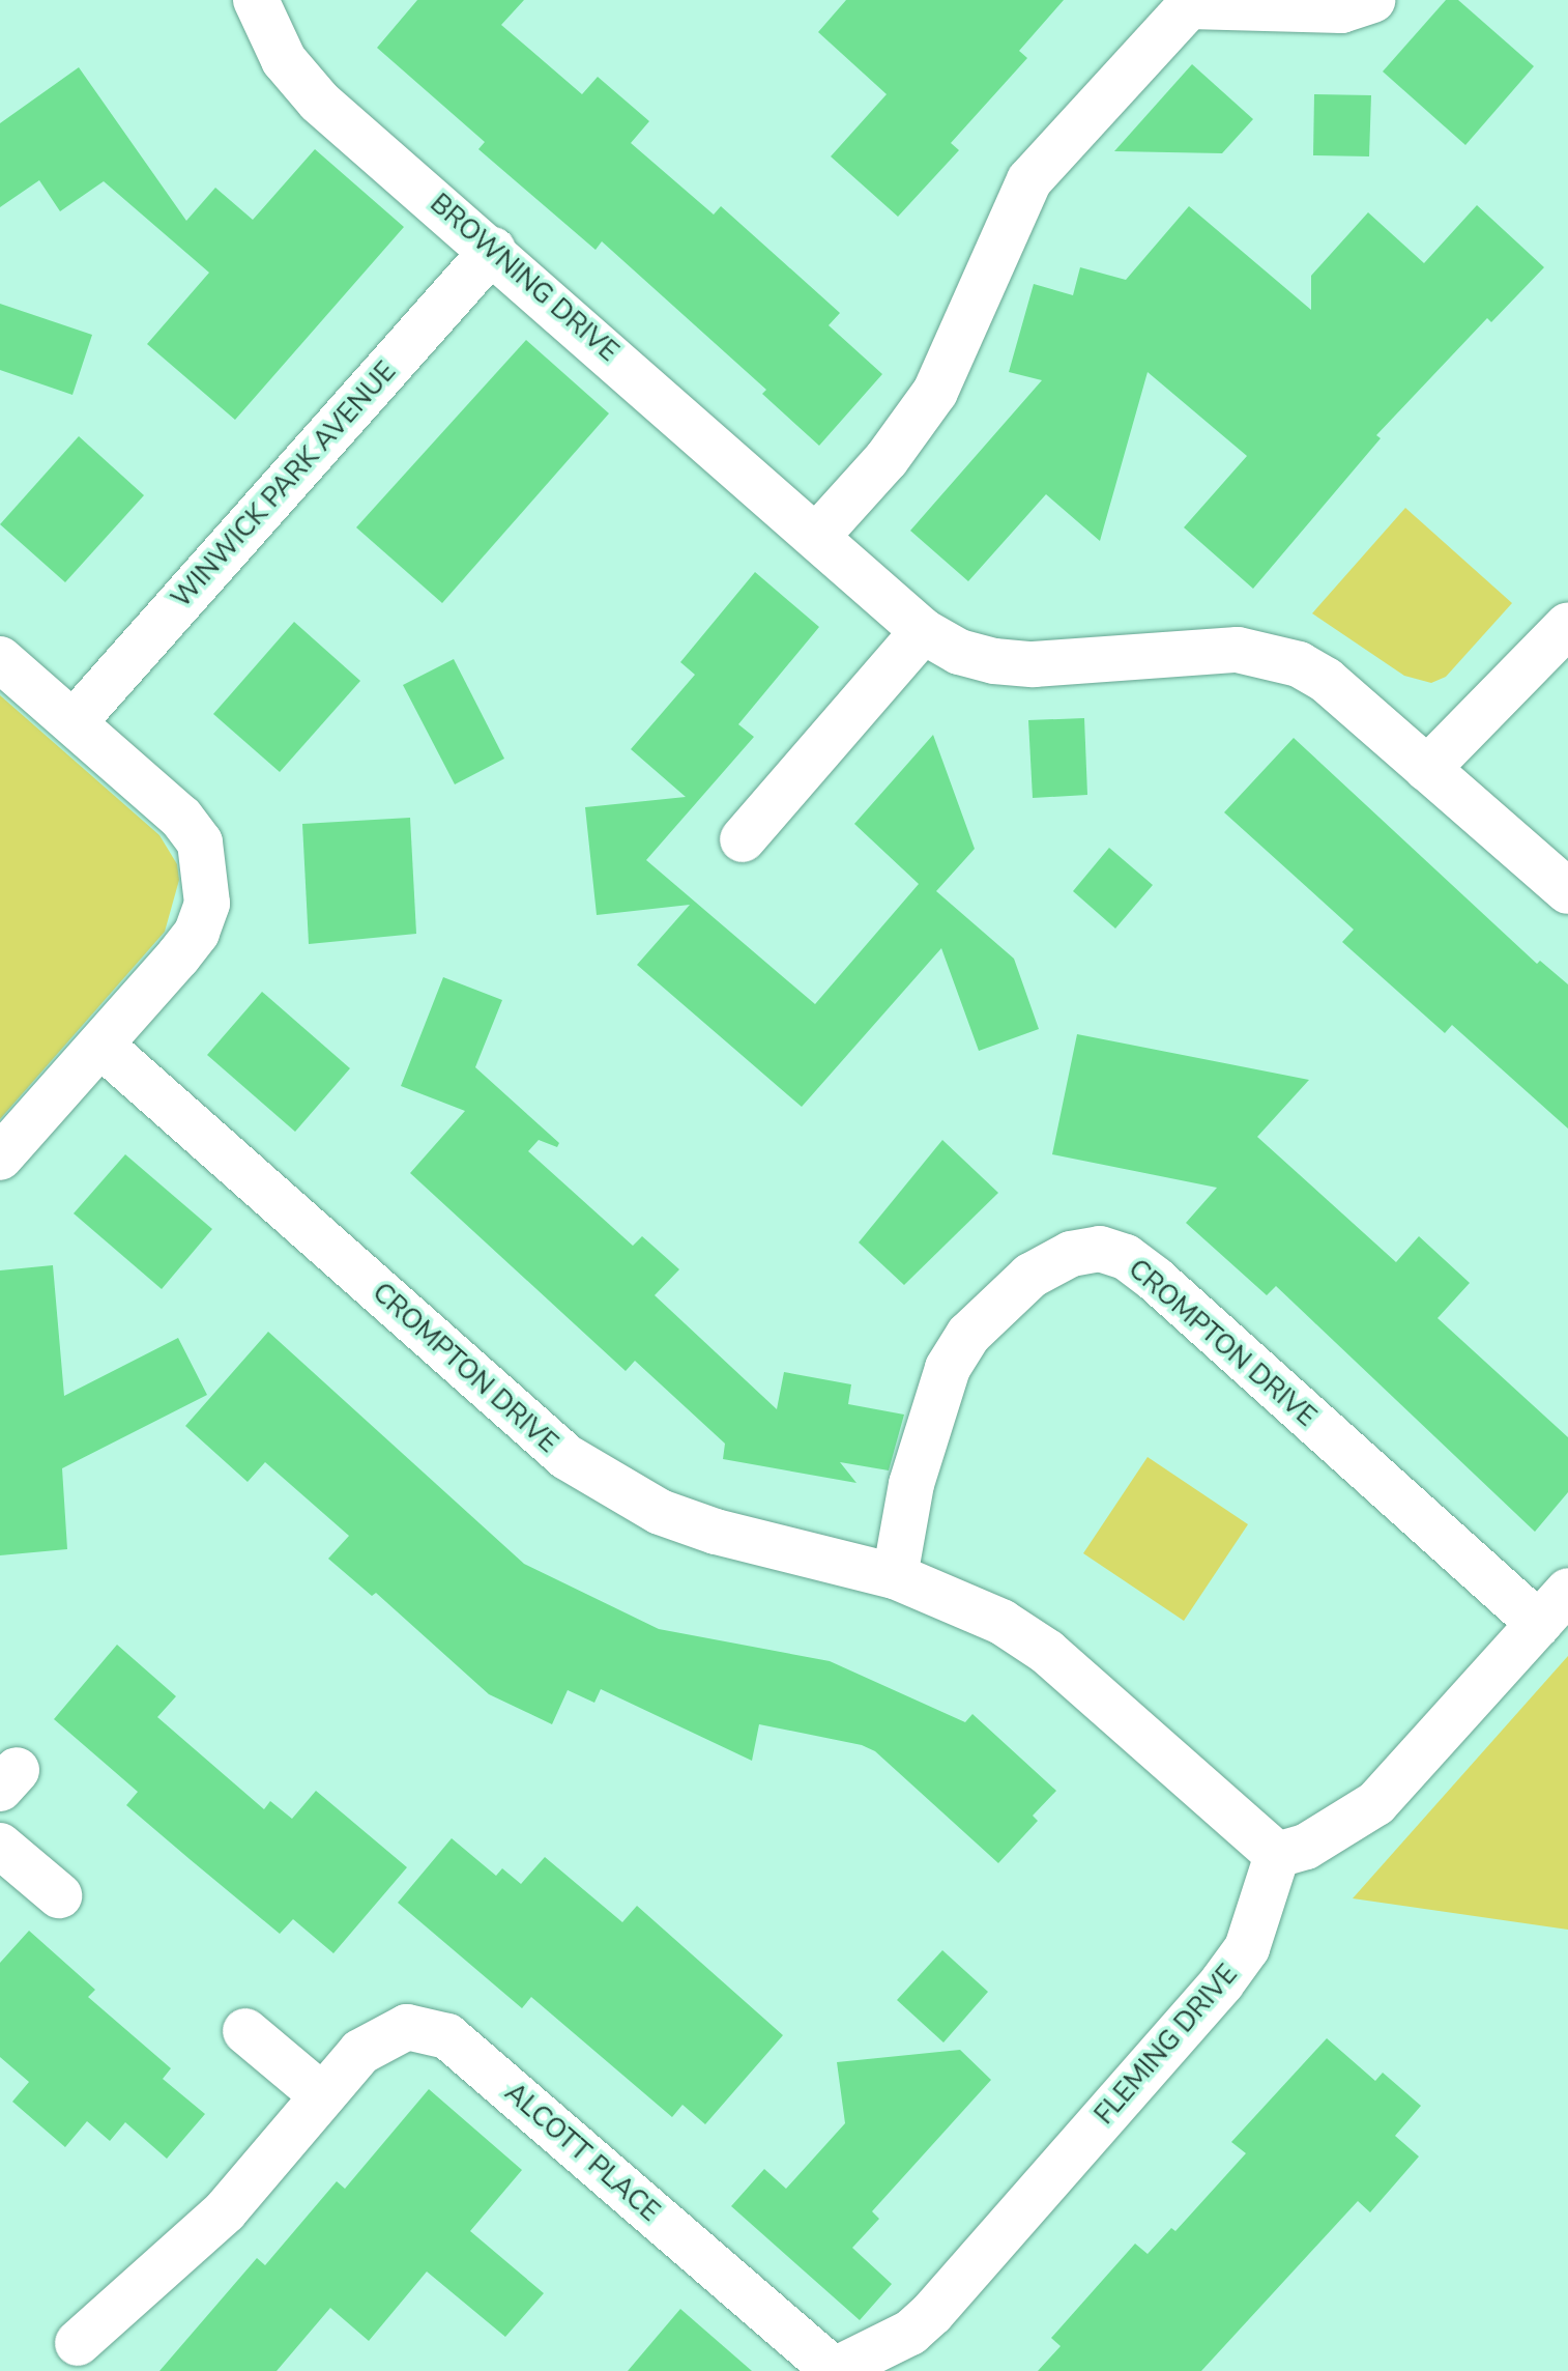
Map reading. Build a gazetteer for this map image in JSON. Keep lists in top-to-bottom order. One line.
{"streets":{"street":["BROWNING DRIVE","WINWICK PARK AVENUE","CROMPTON DRIVE","FLEMING DRIVE","ALCOTT PLACE"]},"crossings":[["BROWNING DRIVE","WINWICK PARK AVENUE"],["CROMPTON DRIVE","FLEMING DRIVE"],["FLEMING DRIVE","ALCOTT PLACE"]]}
